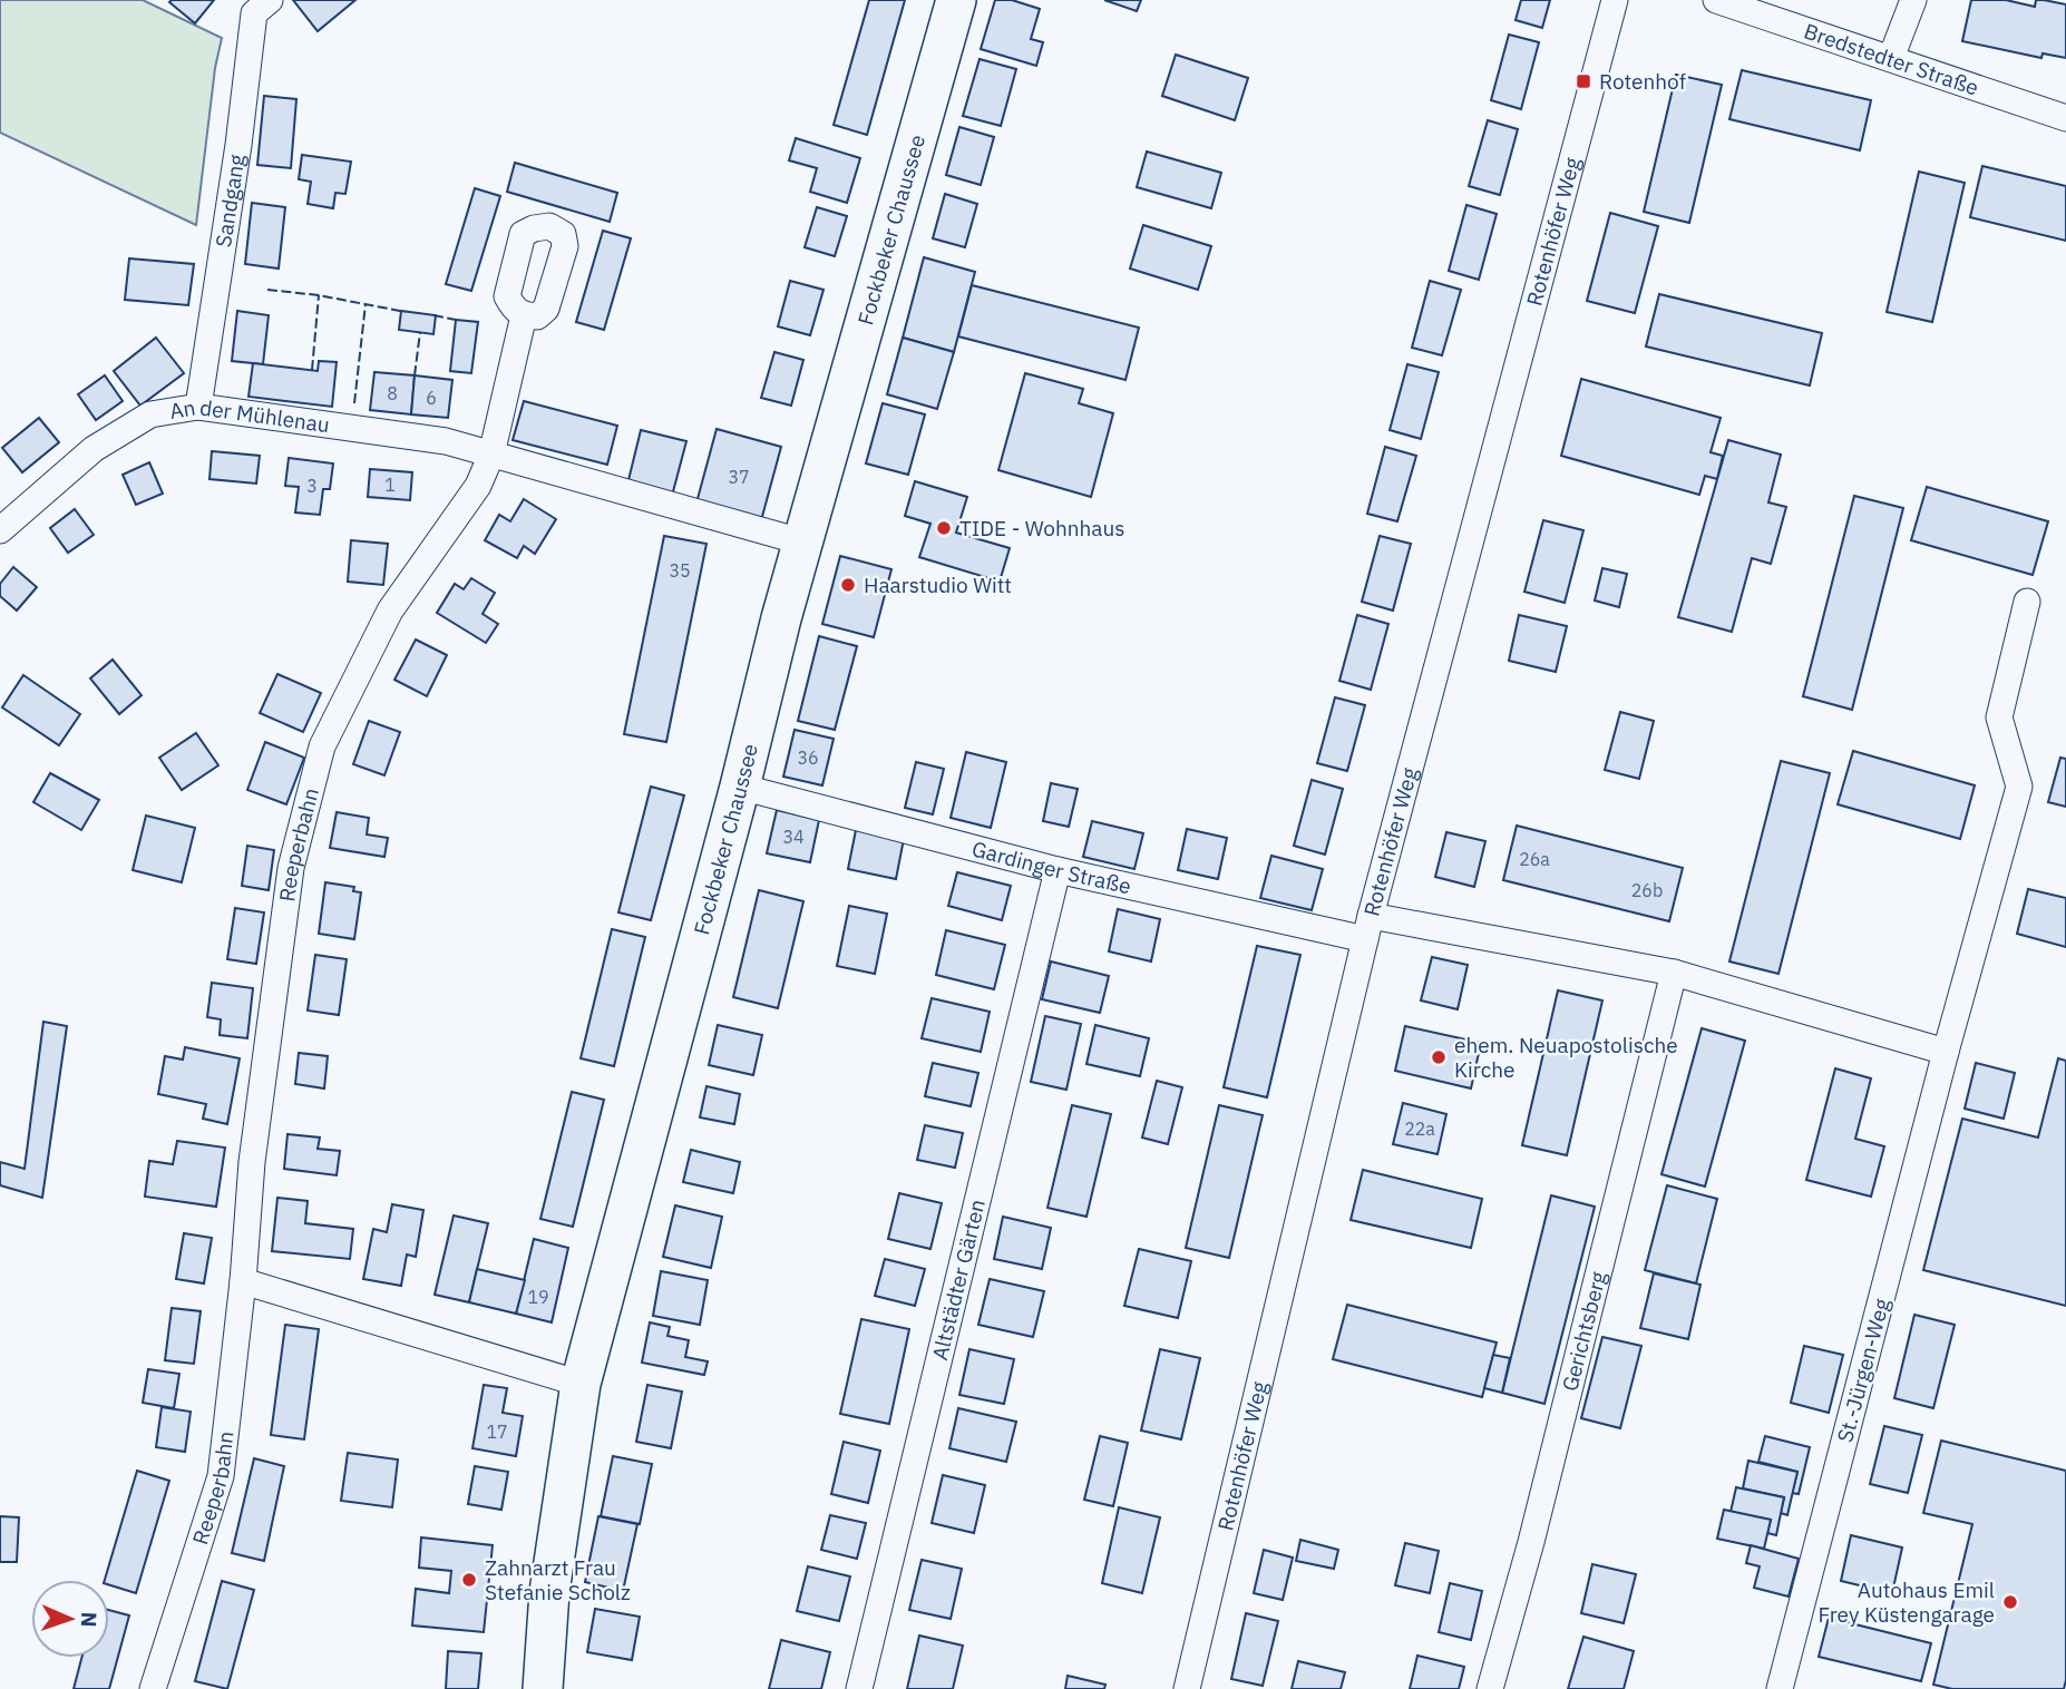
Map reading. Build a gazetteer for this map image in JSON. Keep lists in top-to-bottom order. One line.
{"streets":{"main road":["Fockbeker Chaussee"],"street":["Bredstedter Straße","Sandgang","Rotenhöfer Weg","An der Mühlenau","Reeperbahn","Gardinger Straße","Altstädter Gärten","Gerichtsberg","St.-Jürgen-Weg"]},"crossings":[["Sandgang","An der Mühlenau"],["Fockbeker Chaussee","An der Mühlenau"],["Fockbeker Chaussee","Gardinger Straße"],["Rotenhöfer Weg","Gardinger Straße"],["An der Mühlenau","Reeperbahn"],["Gardinger Straße","Altstädter Gärten"]],"places":{"transit":["Rotenhof"],"other":["TIDE - Wohnhaus","Haarstudio Witt","ehem. Neuapostolische Kirche","Zahnarzt Frau Stefanie Scholz","Autohaus Emil Frey Küstengarage"]},"house_numbers":["8","6","37","1","3","35","36","34","26a","26b","22a","19","17"],"north":"right"}
